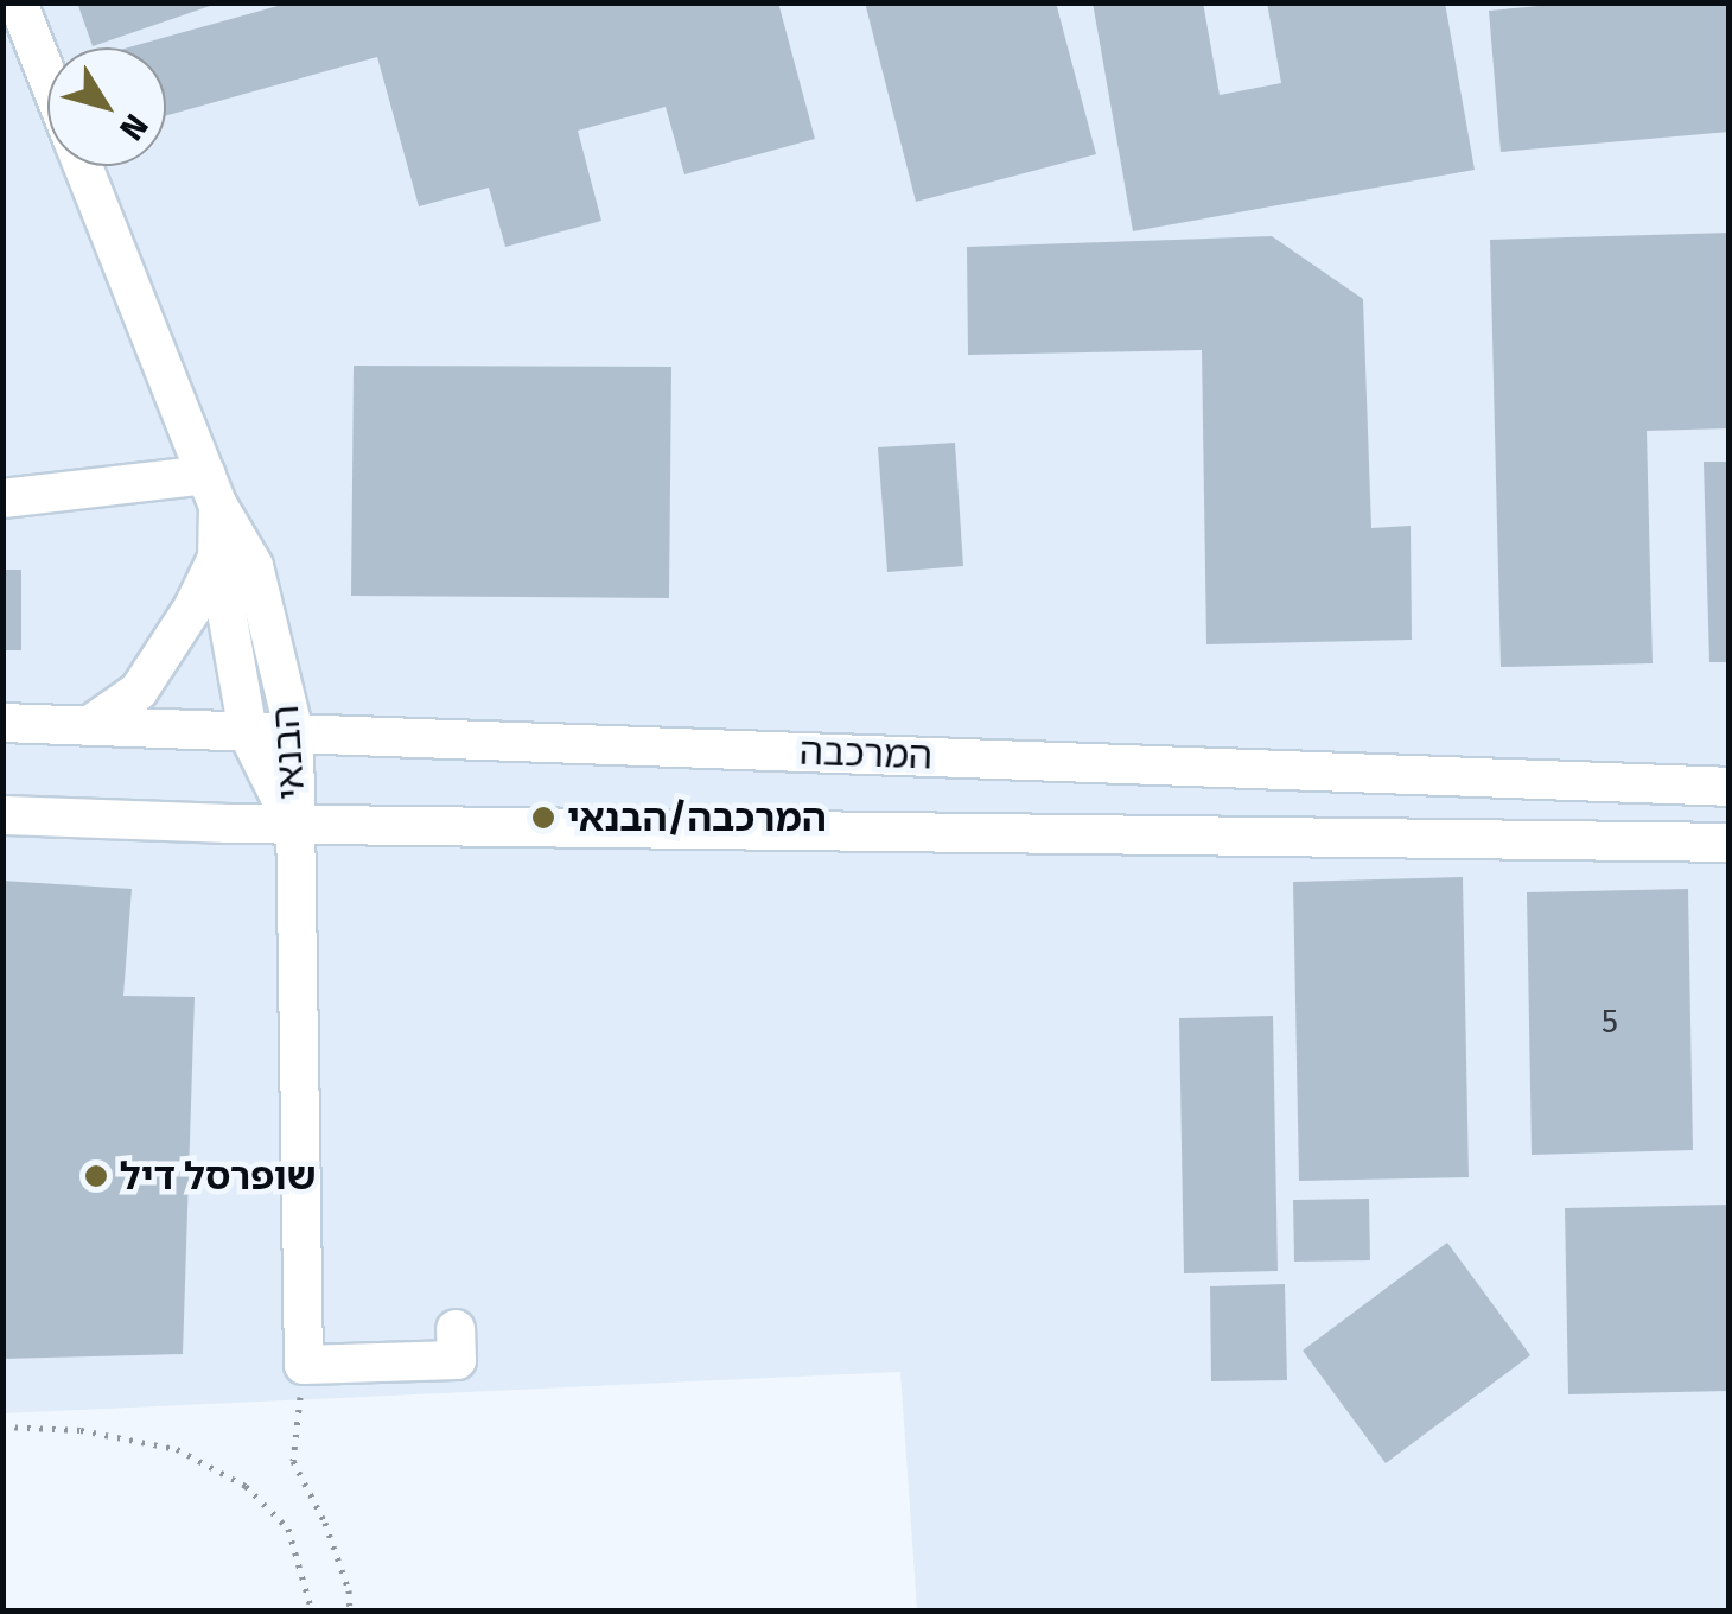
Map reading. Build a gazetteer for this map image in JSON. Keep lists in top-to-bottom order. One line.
{"streets":{"street":["הבנאי","המרכבה"]},"crossings":[["הבנאי","המרכבה"]],"places":["המרכבה/הבנאי","שופרסל דיל"],"house_numbers":["5"],"north":"bottom right"}
